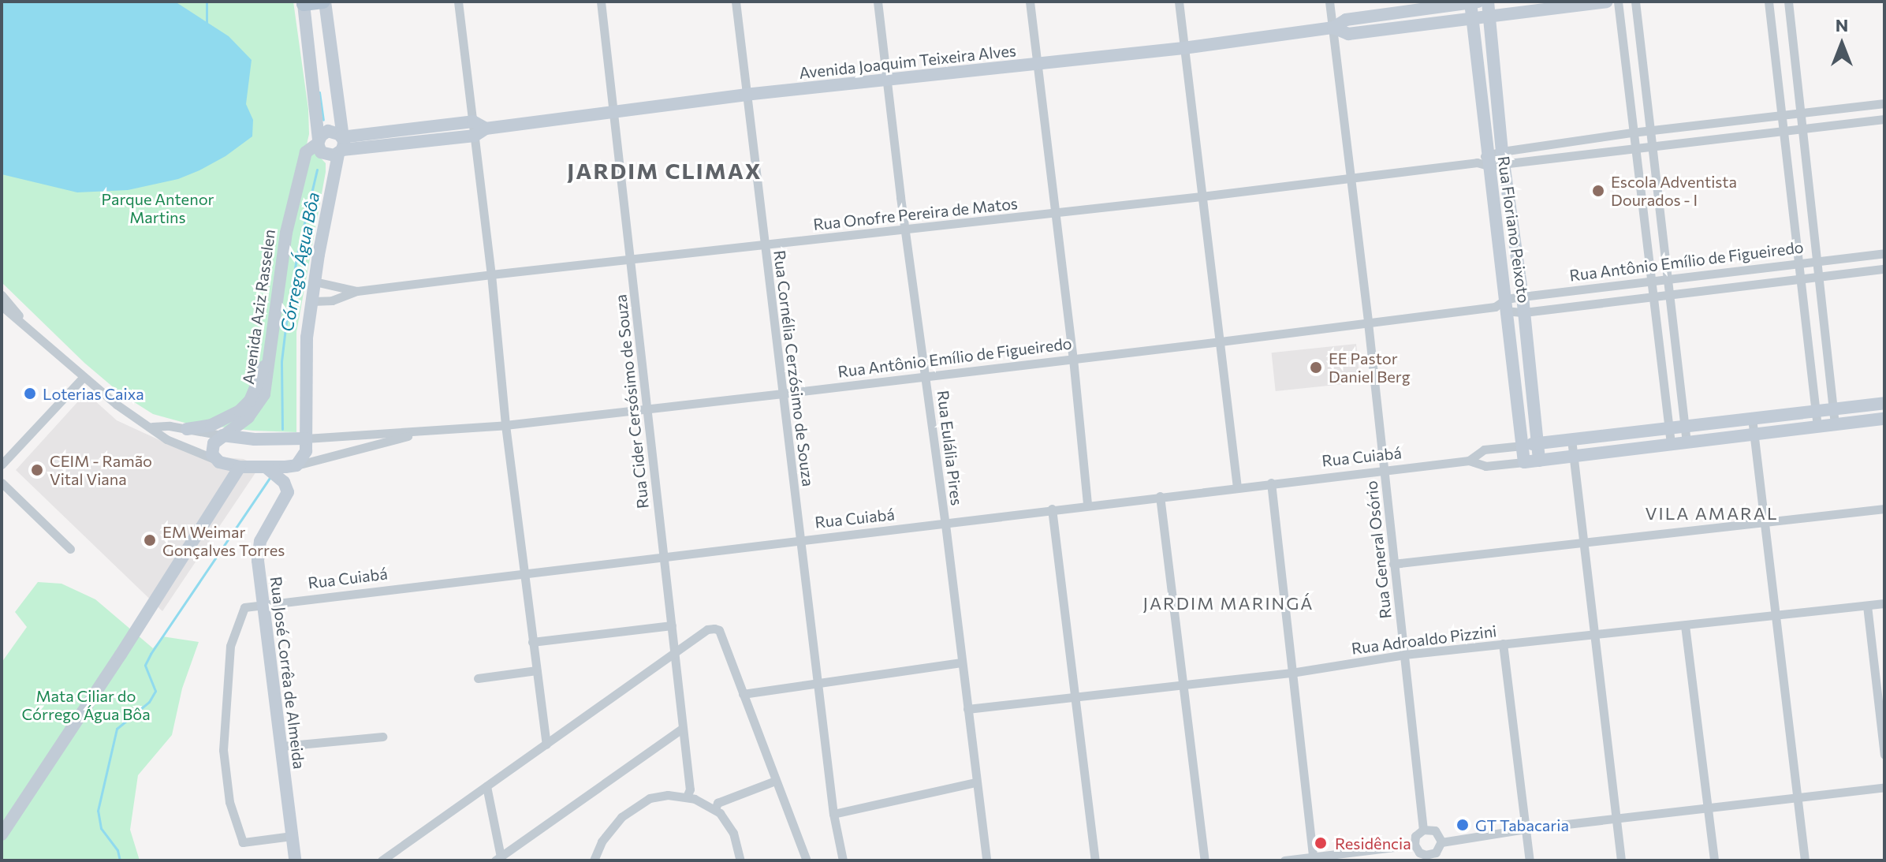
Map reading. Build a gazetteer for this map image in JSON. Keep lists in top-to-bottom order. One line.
{"streets":{"street":["Avenida Joaquim Teixeira Alves","Rua Onofre Pereira de Matos","Rua Floriano Peixoto","Rua Antônio Emílio de Figueiredo","Avenida Aziz Rasselen","Rua Cornélia Cerzósimo de Souza","Rua Cider Cersósimo de Souza","Rua Eulália Pires","Rua Cuiabá","Rua General Osório","Rua Adroaldo Pizzini","Rua José Corrêa de Almeida"]},"crossings":[["Avenida Joaquim Teixeira Alves","Rua Floriano Peixoto"],["Avenida Joaquim Teixeira Alves","Rua Cornélia Cerzósimo de Souza"],["Avenida Joaquim Teixeira Alves","Rua Cider Cersósimo de Souza"],["Avenida Joaquim Teixeira Alves","Rua Eulália Pires"],["Avenida Joaquim Teixeira Alves","Rua General Osório"],["Rua Onofre Pereira de Matos","Rua Floriano Peixoto"],["Rua Onofre Pereira de Matos","Rua Cornélia Cerzósimo de Souza"],["Rua Onofre Pereira de Matos","Rua Cider Cersósimo de Souza"],["Rua Onofre Pereira de Matos","Rua Eulália Pires"],["Rua Onofre Pereira de Matos","Rua General Osório"],["Rua Floriano Peixoto","Rua Antônio Emílio de Figueiredo"],["Rua Floriano Peixoto","Rua Cuiabá"],["Rua Antônio Emílio de Figueiredo","Avenida Aziz Rasselen"],["Rua Antônio Emílio de Figueiredo","Rua Cornélia Cerzósimo de Souza"],["Rua Antônio Emílio de Figueiredo","Rua Cider Cersósimo de Souza"],["Rua Antônio Emílio de Figueiredo","Rua Eulália Pires"],["Rua Antônio Emílio de Figueiredo","Rua General Osório"],["Rua Antônio Emílio de Figueiredo","Rua José Corrêa de Almeida"],["Rua Cornélia Cerzósimo de Souza","Rua Cuiabá"],["Rua Cider Cersósimo de Souza","Rua Cuiabá"],["Rua Eulália Pires","Rua Cuiabá"],["Rua Eulália Pires","Rua Adroaldo Pizzini"],["Rua Cuiabá","Rua General Osório"],["Rua Cuiabá","Rua José Corrêa de Almeida"],["Rua General Osório","Rua Adroaldo Pizzini"]],"districts":["JARDIM CLIMAX","VILA AMARAL","JARDIM MARINGÁ"],"water":["Córrego Água Bôa"],"parks":["Parque Antenor Martins","Mata Ciliar do Córrego Água Bôa"],"places":["Escola Adventista Dourados - I","EE Pastor Daniel Berg","Loterias Caixa","CEIM - Ramão Vital Viana","EM Weimar Gonçalves Torres","GT Tabacaria","Residência"],"north":"top"}
